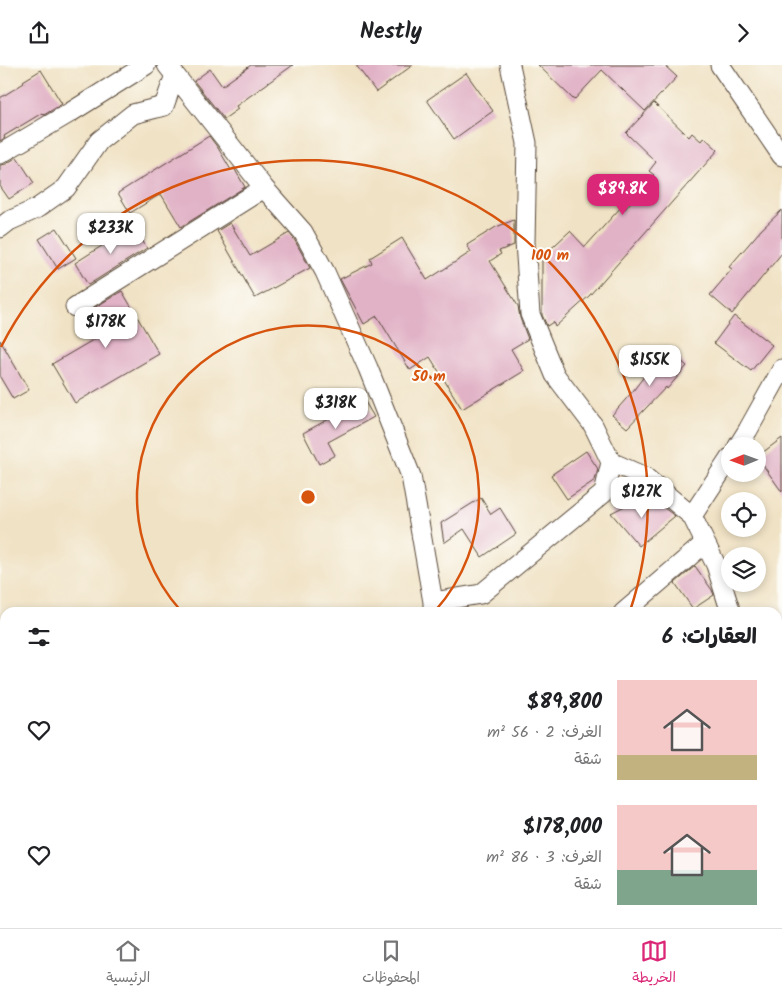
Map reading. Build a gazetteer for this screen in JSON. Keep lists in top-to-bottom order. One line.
{"north":"left","page":{"header":"Nestly","price":["$89.8K","$233K","$178K","$155K","$318K","$127K"],"heading":"العقارات: 6","list":[{"name":"$89,800","note":"الغرف: 2 · 56 m² · شقة"},{"name":"$178,000","note":"الغرف: 3 · 86 m² · شقة"}],"tabs":["الخريطة","المحفوظات","الرئيسية"]},"rings":["100 m","50 m"]}
